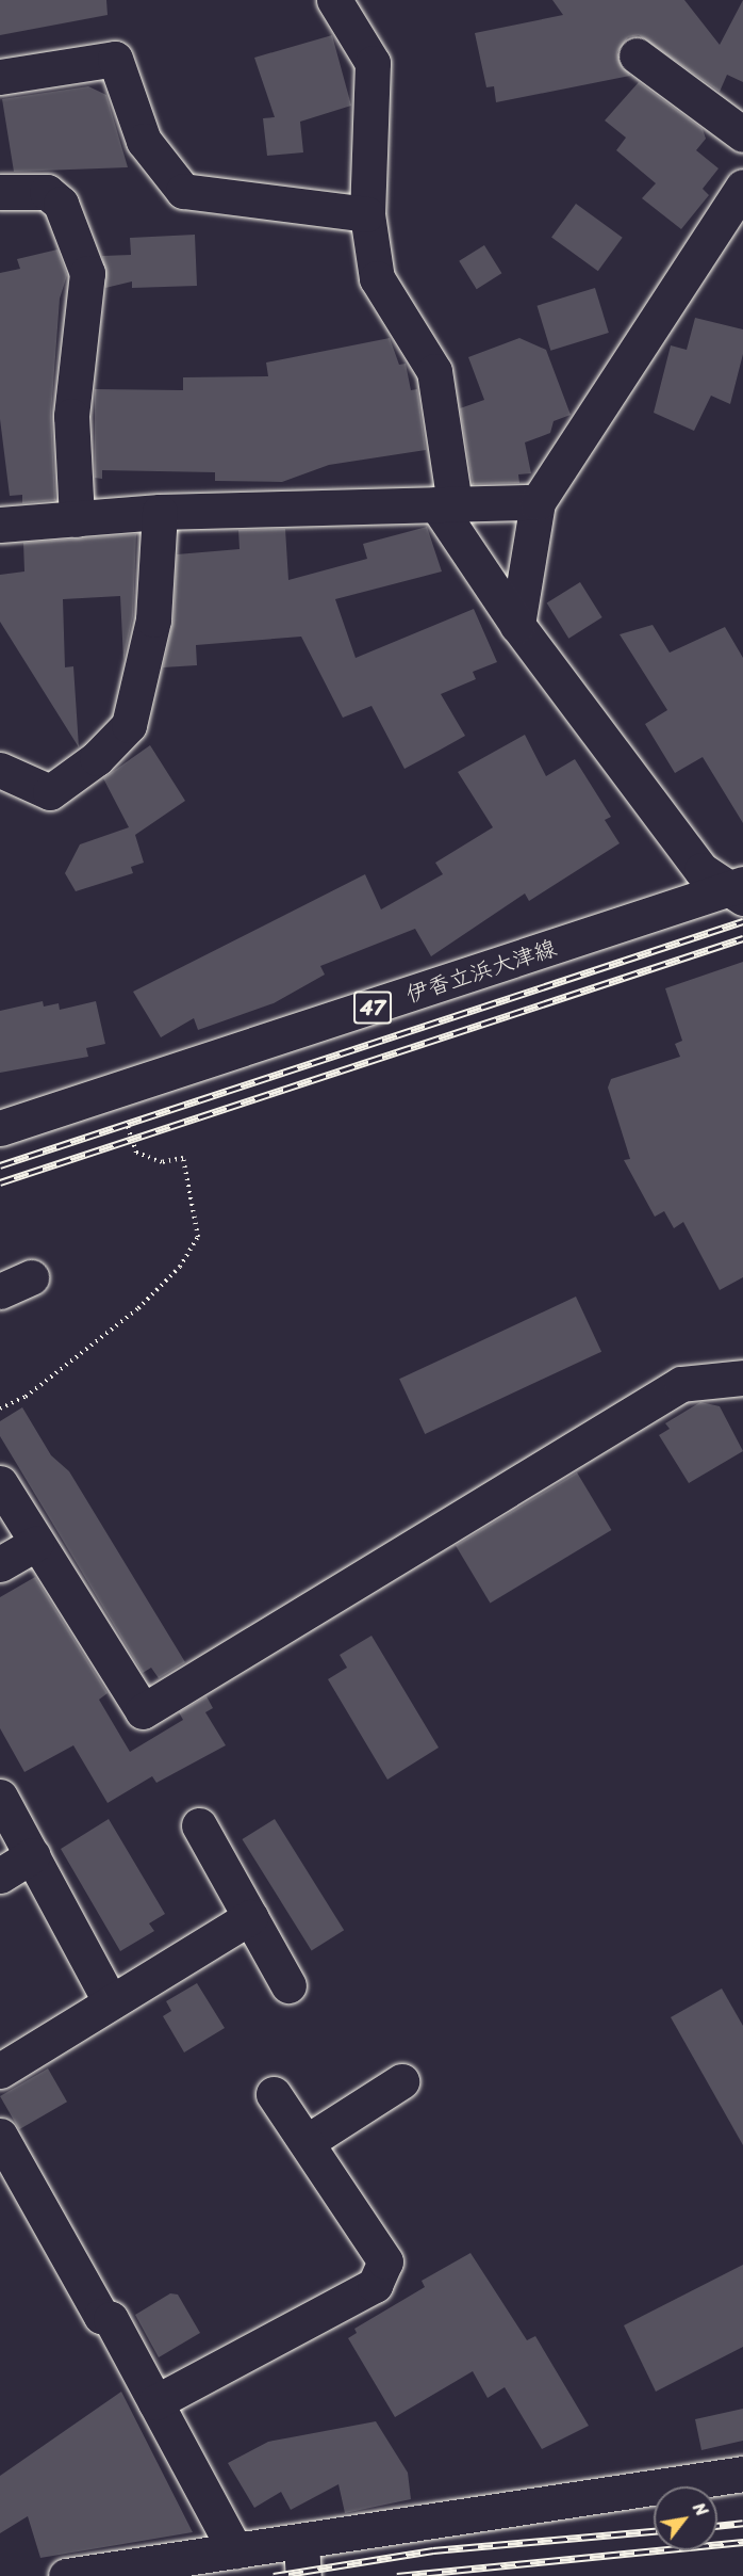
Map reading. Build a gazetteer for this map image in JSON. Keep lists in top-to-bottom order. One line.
{"streets":{"street":["伊香立浜大津線","47"]},"north":"top right"}
